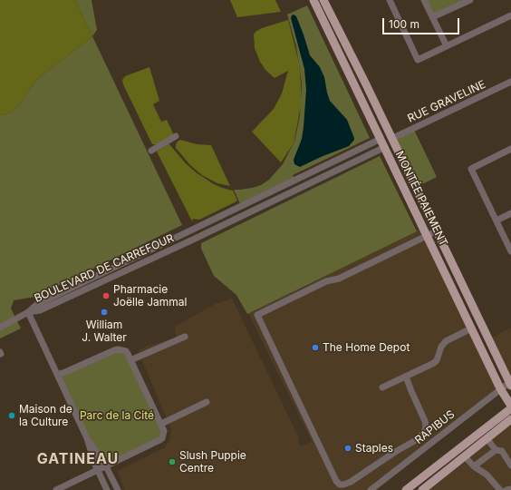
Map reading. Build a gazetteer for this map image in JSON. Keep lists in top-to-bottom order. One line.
{"streets":{"main road":["MONTÉE PAIEMENT"],"street":["RUE GRAVELINE","BOULEVARD DE CARREFOUR","RAPIBUS"]},"crossings":[["RUE GRAVELINE","MONTÉE PAIEMENT"],["MONTÉE PAIEMENT","BOULEVARD DE CARREFOUR"],["MONTÉE PAIEMENT","RAPIBUS"]],"districts":["GATINEAU"],"parks":["Parc de la Cité"],"places":["Pharmacie Joëlle Jammal","William J. Walter","The Home Depot","Maison de la Culture","Staples","Slush Puppie Centre"],"scale_bar":"100 m"}
